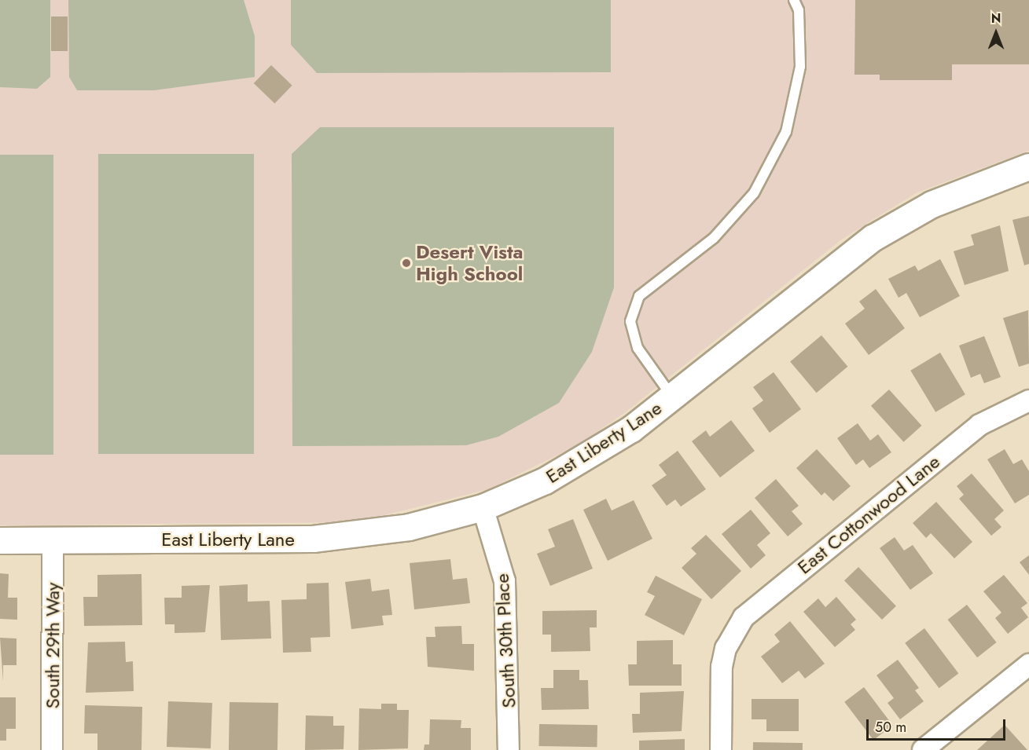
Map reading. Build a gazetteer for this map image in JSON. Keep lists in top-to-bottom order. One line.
{"streets":{"street":["East Liberty Lane","East Cottonwood Lane","South 30th Place","South 29th Way"]},"crossings":[["East Liberty Lane","South 30th Place"],["East Liberty Lane","South 29th Way"]],"places":["Desert Vista High School"],"scale_bar":"50 m","north":"top"}
